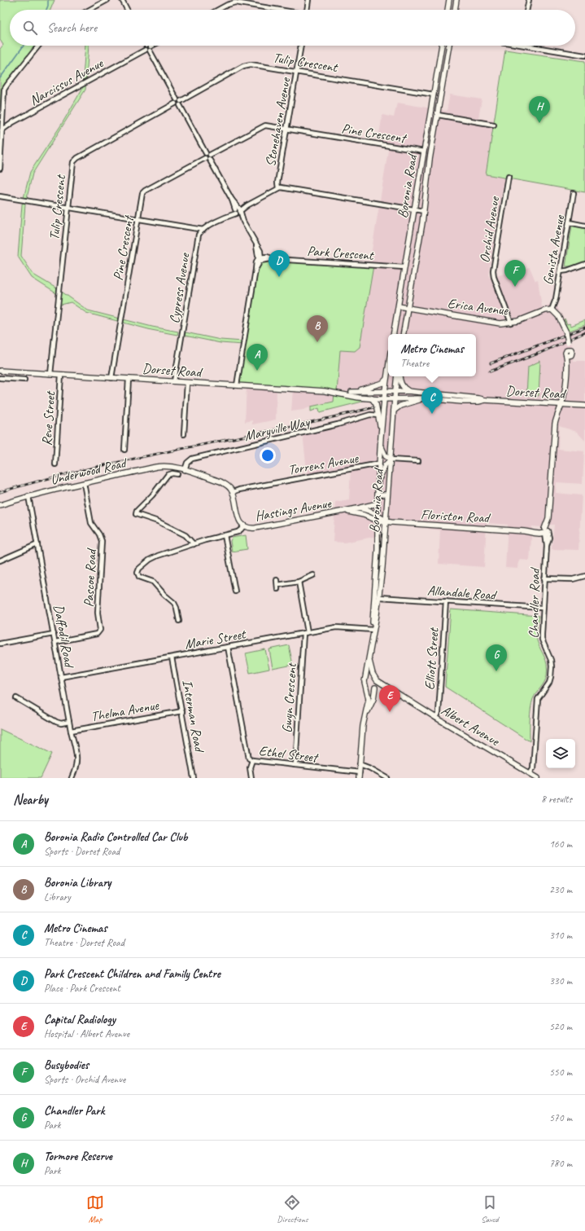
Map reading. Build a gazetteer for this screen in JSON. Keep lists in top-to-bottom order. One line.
{"streets":{"main road":["Boronia Road","Erica Avenue","Dorset Road","Underwood Road","Hastings Avenue","Floriston Road","Chandler Road","Albert Avenue"],"street":["Tulip Crescent","Narcissus Avenue","Stonehaven Avenue","Pine Crescent","Orchid Avenue","Genista Avenue","Park Crescent","Cypress Avenue","Reve Street","Maryville Way","Torrens Avenue","Pascoe Road","Allandale Road","Daffodil Road","Marie Street","Elliott Street","Gwyn Crescent","Thelma Avenue","Interman Road","Ethel Street"]},"crossings":[["Tulip Crescent","Stonehaven Avenue"],["Tulip Crescent","Boronia Road"],["Tulip Crescent","Dorset Road"],["Stonehaven Avenue","Pine Crescent"],["Pine Crescent","Boronia Road"],["Pine Crescent","Dorset Road"],["Boronia Road","Park Crescent"],["Boronia Road","Erica Avenue"],["Boronia Road","Dorset Road"],["Boronia Road","Maryville Way"],["Boronia Road","Torrens Avenue"],["Boronia Road","Hastings Avenue"],["Boronia Road","Floriston Road"],["Boronia Road","Allandale Road"],["Boronia Road","Marie Street"],["Boronia Road","Albert Avenue"],["Orchid Avenue","Erica Avenue"],["Genista Avenue","Erica Avenue"],["Genista Avenue","Chandler Road"],["Cypress Avenue","Dorset Road"],["Erica Avenue","Chandler Road"],["Dorset Road","Reve Street"],["Dorset Road","Chandler Road"],["Maryville Way","Underwood Road"],["Torrens Avenue","Hastings Avenue"],["Underwood Road","Pascoe Road"],["Underwood Road","Daffodil Road"],["Hastings Avenue","Floriston Road"],["Floriston Road","Chandler Road"],["Pascoe Road","Daffodil Road"],["Allandale Road","Chandler Road"],["Allandale Road","Elliott Street"],["Chandler Road","Albert Avenue"],["Daffodil Road","Marie Street"],["Daffodil Road","Thelma Avenue"],["Marie Street","Gwyn Crescent"],["Marie Street","Interman Road"],["Marie Street","Ethel Street"],["Elliott Street","Albert Avenue"],["Gwyn Crescent","Ethel Street"],["Thelma Avenue","Interman Road"]],"page":{"search":"Search here","pins":["H","D","F","B","A","C","G","E"],"popup":["Metro Cinemas","Theatre"],"heading":["Nearby","8 results"],"list":[{"mark":"A","name":"Boronia Radio Controlled Car Club","note":"Sports · Dorset Road","value":"160 m"},{"mark":"B","name":"Boronia Library","note":"Library","value":"230 m"},{"mark":"C","name":"Metro Cinemas","note":"Theatre · Dorset Road","value":"310 m"},{"mark":"D","name":"Park Crescent Children and Family Centre","note":"Place · Park Crescent","value":"330 m"},{"mark":"E","name":"Capital Radiology","note":"Hospital · Albert Avenue","value":"520 m"},{"mark":"F","name":"Busybodies","note":"Sports · Orchid Avenue","value":"550 m"},{"mark":"G","name":"Chandler Park","note":"Park","value":"570 m"},{"mark":"H","name":"Tormore Reserve","note":"Park","value":"780 m"}],"nav":["Map","Directions","Saved"]}}
